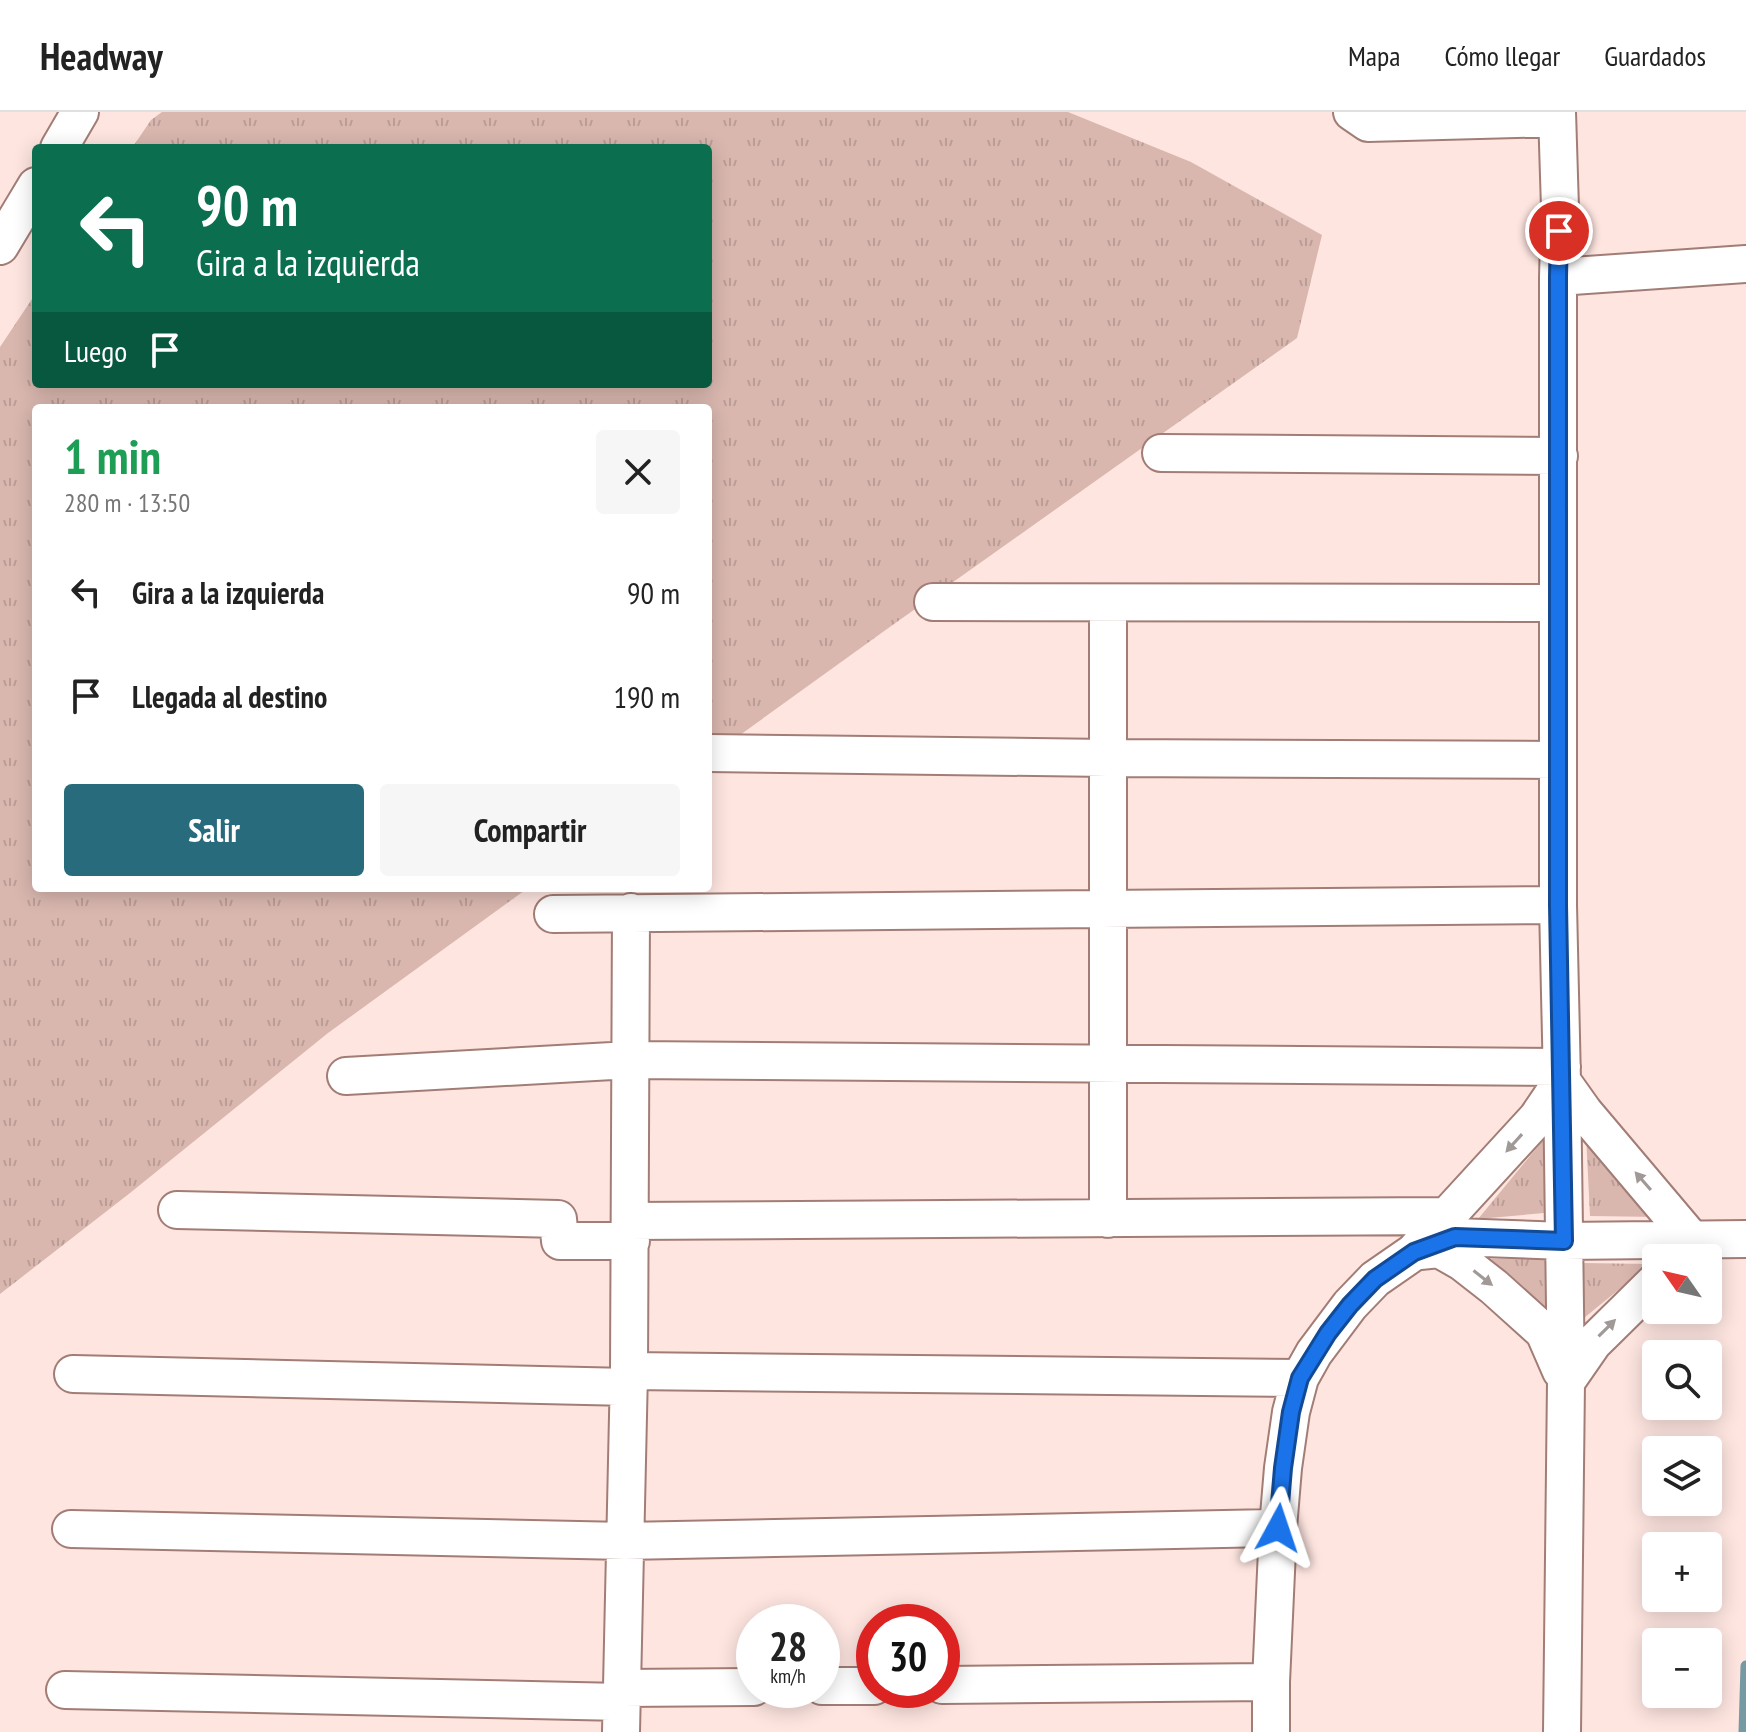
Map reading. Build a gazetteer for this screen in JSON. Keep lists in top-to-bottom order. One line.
{"north":"top left","page":{"header":"Headway","nav":["Mapa","Cómo llegar","Guardados"],"turn":["90 m","Gira a la izquierda"],"then":"Luego","heading":["1 min","280 m · 13:50"],"list":[{"name":"Gira a la izquierda","value":"90 m"},{"name":"Llegada al destino","value":"190 m"}],"buttons":["Salir","Compartir"],"map_buttons":["+","−"],"speed":"28 km/h","limit":"30"}}
